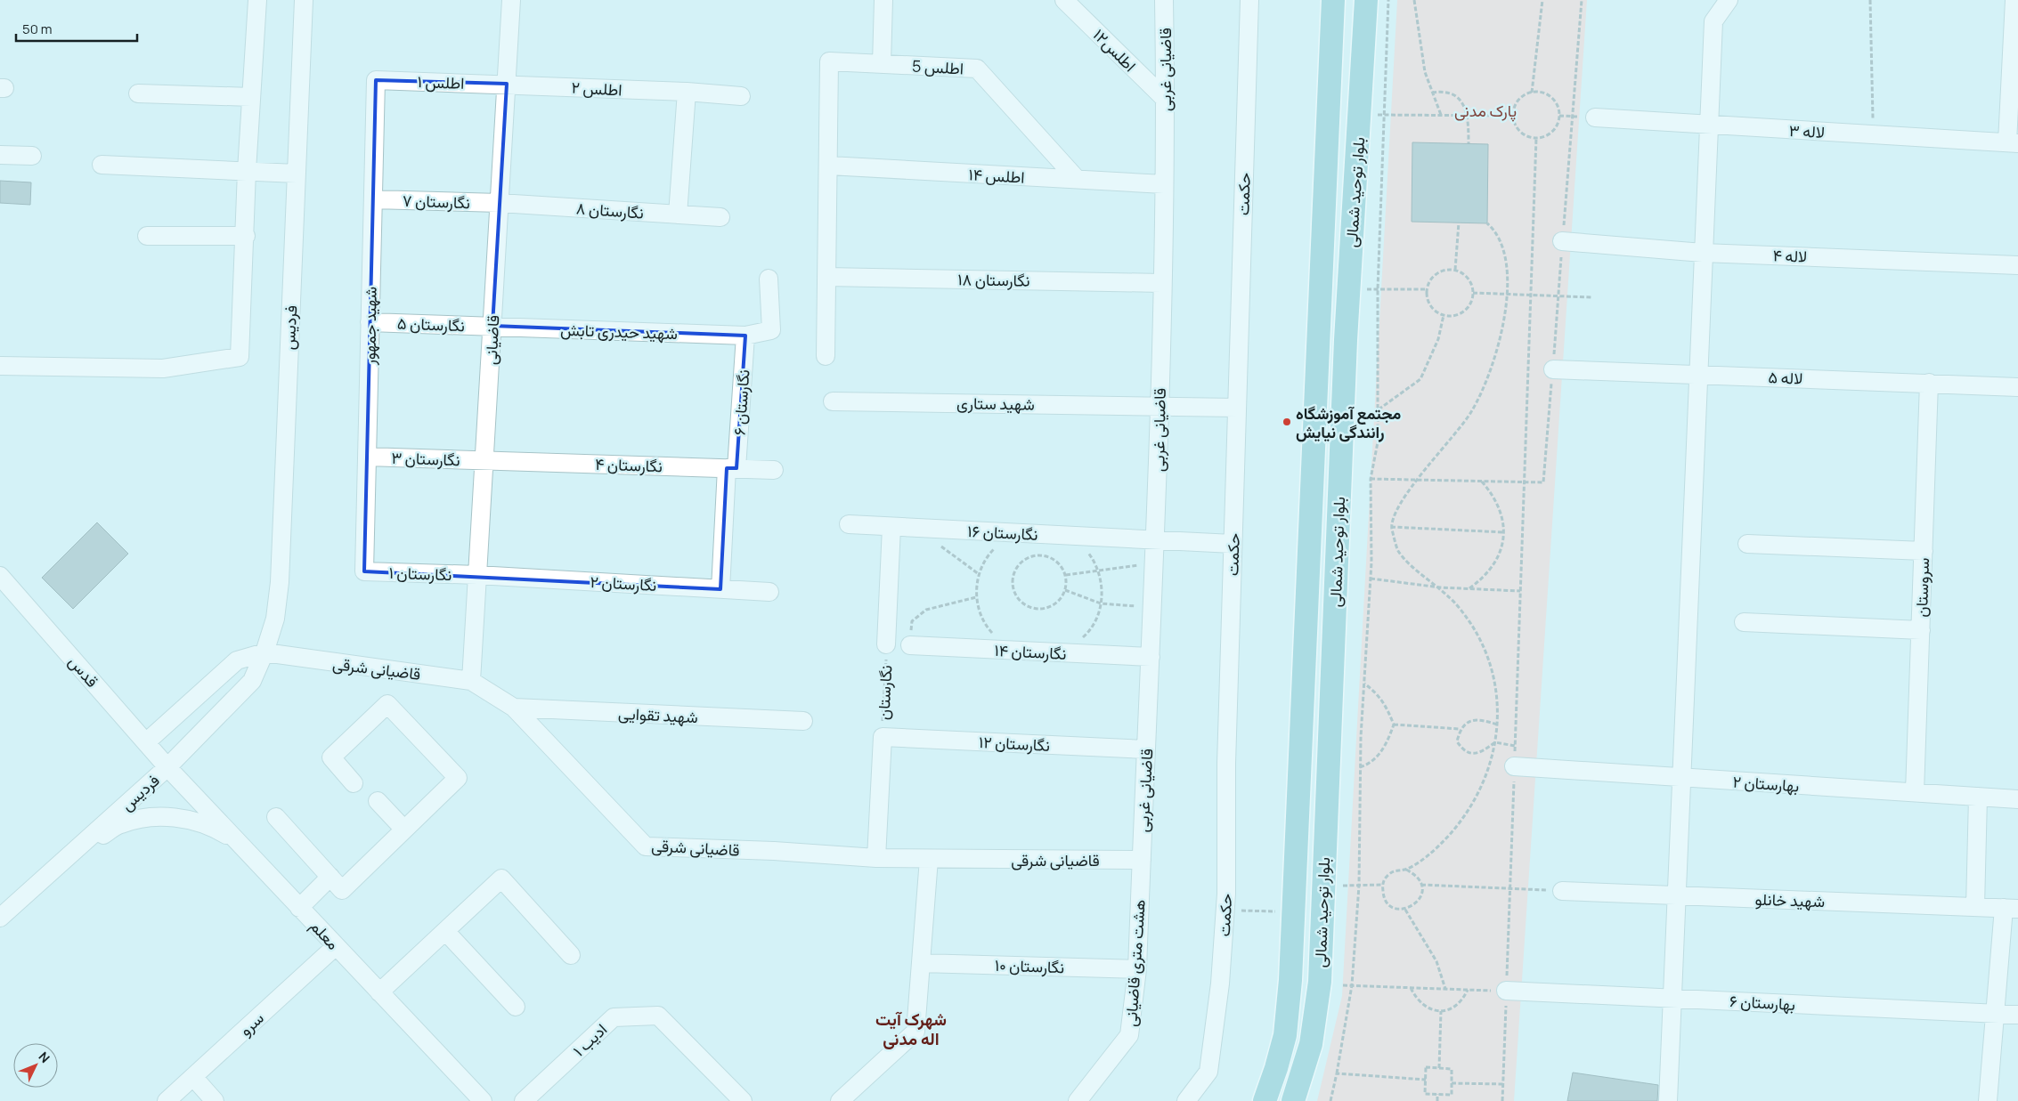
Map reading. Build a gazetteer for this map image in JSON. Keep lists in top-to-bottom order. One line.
{"streets":{"main road":["بلوار توحید شمالی"],"street":["اطلس۱۲","اطلس 5","قاضیانی غربی","اطلس ۱","اطلس ۲","لاله ۳","اطلس ۱۴","حکمت","نگارستان ۷","نگارستان ۸","لاله ۴","نگارستان ۱۸","نگارستان ۵","شهید جمهور","فردیس","شهید حیدری تابش","قاضیانی","لاله ۵","نگارستان ۶","شهید ستاری","نگارستان ۳","نگارستان ۴","نگارستان ۱۶","نگارستان ۱","نگارستان ۲","سروستان","نگارستان ۱۴","قاضیانی شرقی","قدس","نگارستان","شهید تقوایی","نگارستان ۱۲","بهارستان ۲","شهید خانلو","معلم","هشت متری قاضیانی","نگارستان ۱۰","بهارستان ۶","سرو","ادیب ۱"]},"crossings":[["اطلس۱۲","قاضیانی غربی"],["اطلس 5","اطلس ۱۴"],["قاضیانی غربی","اطلس ۱۴"],["قاضیانی غربی","نگارستان ۱۸"],["قاضیانی غربی","شهید ستاری"],["قاضیانی غربی","نگارستان ۱۶"],["قاضیانی غربی","نگارستان ۱۴"],["قاضیانی غربی","قاضیانی شرقی"],["قاضیانی غربی","نگارستان ۱۲"],["قاضیانی غربی","هشت متری قاضیانی"],["اطلس ۱","اطلس ۲"],["اطلس ۱","شهید جمهور"],["اطلس ۱","قاضیانی"],["اطلس ۲","قاضیانی"],["حکمت","شهید ستاری"],["حکمت","نگارستان ۱۶"],["نگارستان ۷","نگارستان ۸"],["نگارستان ۷","شهید جمهور"],["نگارستان ۷","قاضیانی"],["نگارستان ۸","قاضیانی"],["نگارستان ۵","شهید جمهور"],["نگارستان ۵","شهید حیدری تابش"],["نگارستان ۵","قاضیانی"],["شهید جمهور","نگارستان ۳"],["شهید جمهور","نگارستان ۱"],["فردیس","قاضیانی شرقی"],["فردیس","قدس"],["فردیس","معلم"],["شهید حیدری تابش","قاضیانی"],["شهید حیدری تابش","نگارستان ۶"],["قاضیانی","نگارستان ۳"],["قاضیانی","نگارستان ۴"],["قاضیانی","نگارستان ۱"],["قاضیانی","نگارستان ۲"],["قاضیانی","قاضیانی شرقی"],["لاله ۵","سروستان"],["نگارستان ۶","نگارستان ۴"],["نگارستان ۶","نگارستان ۲"],["نگارستان ۳","نگارستان ۴"],["نگارستان ۱۶","نگارستان"],["نگارستان ۱","نگارستان ۲"],["سروستان","بهارستان ۲"],["قاضیانی شرقی","نگارستان"],["قاضیانی شرقی","شهید تقوایی"],["قاضیانی شرقی","هشت متری قاضیانی"],["قدس","معلم"],["نگارستان","نگارستان ۱۲"],["معلم","سرو"],["هشت متری قاضیانی","نگارستان ۱۰"]],"districts":["شهرک آیت اله مدنی"],"parks":["پارک مدنی"],"places":["مجتمع آموزشگاه رانندگی نیایش"],"scale_bar":"50 m","north":"top right"}
